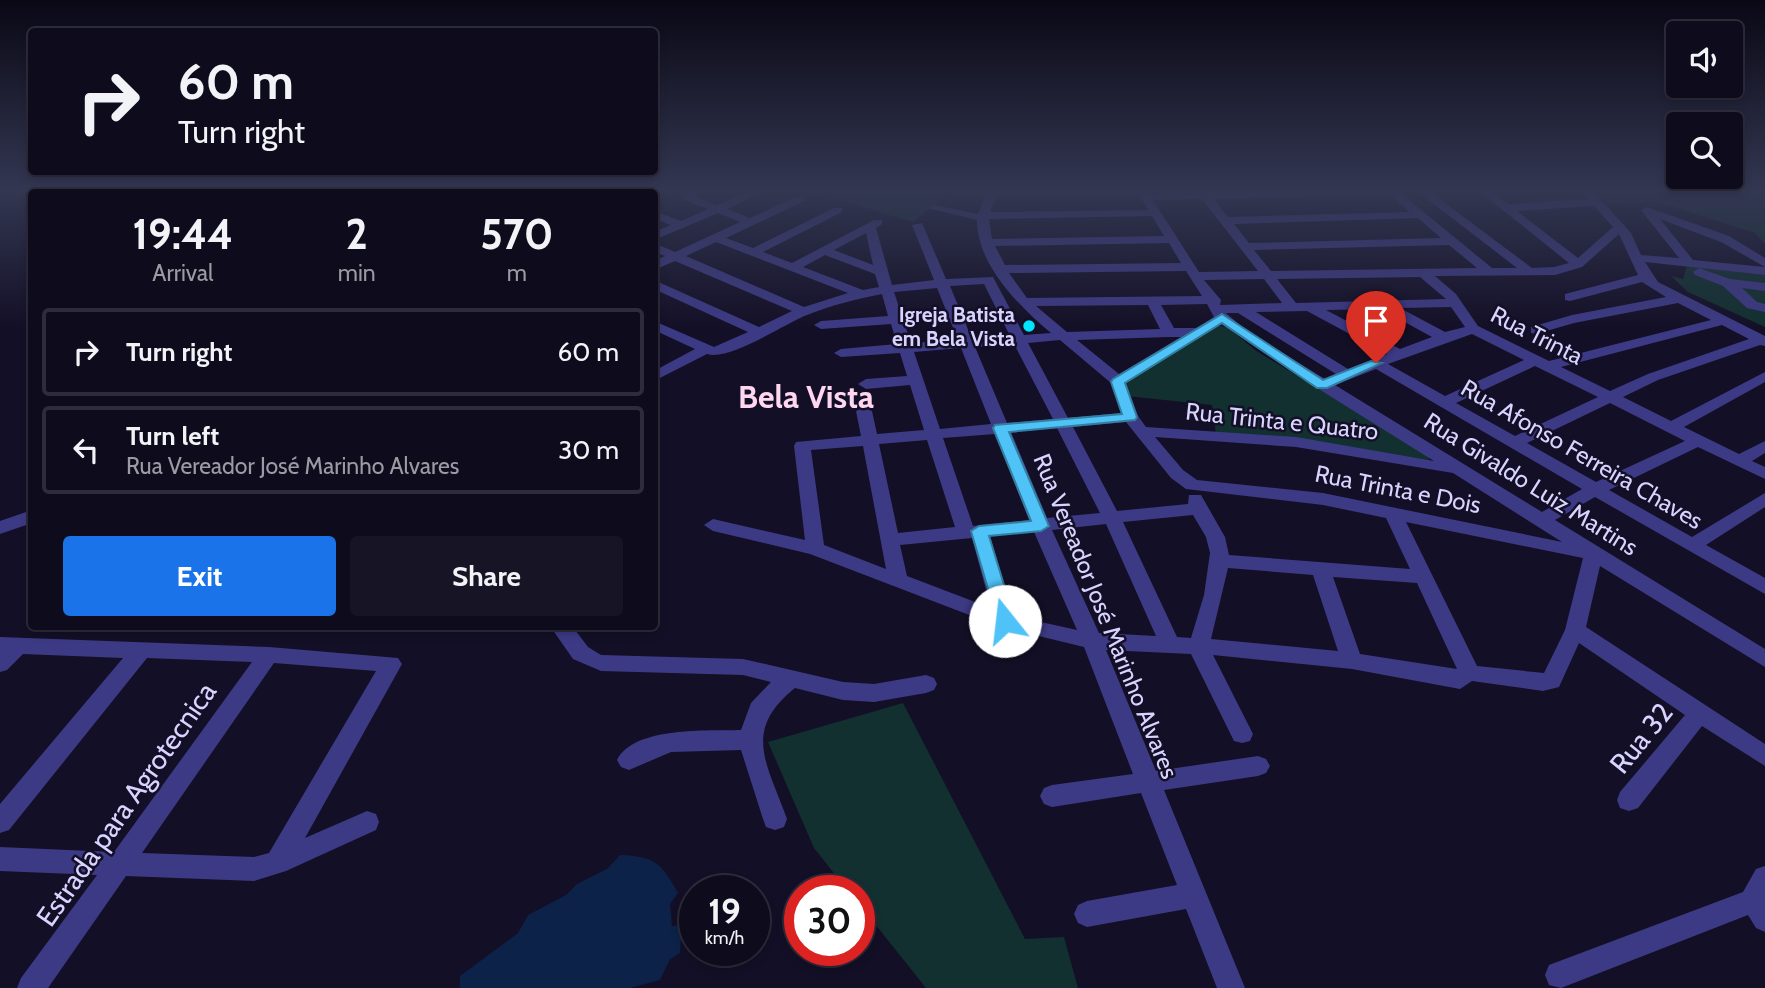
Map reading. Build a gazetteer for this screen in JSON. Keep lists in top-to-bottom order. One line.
{"streets":{"street":["Rua Trinta","Rua Trinta e Quatro","Rua Afonso Ferreira Chaves","Rua Givaldo Luiz Martins","Rua Trinta e Dois","Rua Vereador José Marinho Alvares","Rua 32","Estrada para Agrotecnica"]},"crossings":[["Rua Trinta e Quatro","Rua Givaldo Luiz Martins"],["Rua Trinta e Quatro","Rua Vereador José Marinho Alvares"],["Rua Givaldo Luiz Martins","Rua Trinta e Dois"]],"districts":["Bela Vista"],"places":["Igreja Batista em Bela Vista"],"page":{"turn":["60 m","Turn right"],"eta":["19:44","Arrival","2","min","570","m"],"list":[{"name":"Turn right","value":"60 m"},{"name":"Turn left","note":"Rua Vereador José Marinho Alvares","value":"30 m"}],"buttons":["Exit","Share"],"speed":"19 km/h","limit":"30"}}
